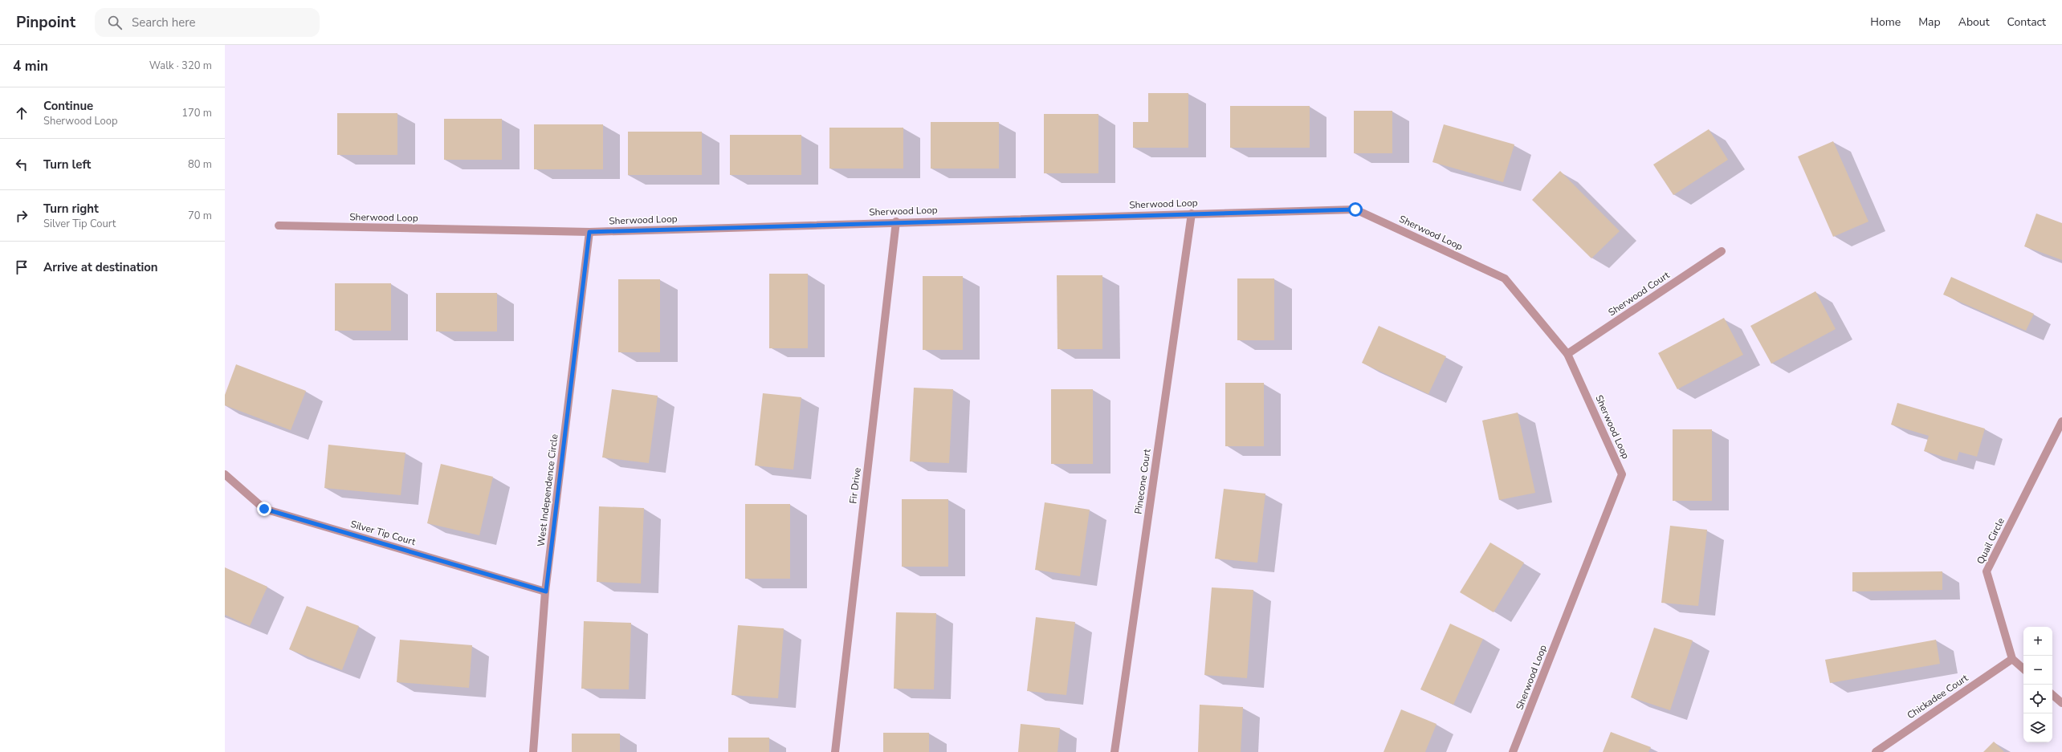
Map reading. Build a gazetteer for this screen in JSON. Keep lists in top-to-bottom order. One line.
{"streets":{"street":["Sherwood Loop","Sherwood Court","Pinecone Court","Fir Drive","West Independence Circle","Silver Tip Court","Quail Circle","Chickadee Court"]},"crossings":[["Sherwood Loop","Sherwood Court"],["Sherwood Loop","Pinecone Court"],["Sherwood Loop","Fir Drive"],["Sherwood Loop","West Independence Circle"],["West Independence Circle","Silver Tip Court"],["Quail Circle","Chickadee Court"]],"page":{"header":"Pinpoint","search":"Search here","nav":["Home","Map","About","Contact"],"heading":["4 min","Walk · 320 m"],"list":[["Continue","Sherwood Loop","170 m"],["Turn left","80 m"],["Turn right","Silver Tip Court","70 m"],"Arrive at destination"],"map_buttons":["+","−"]}}
